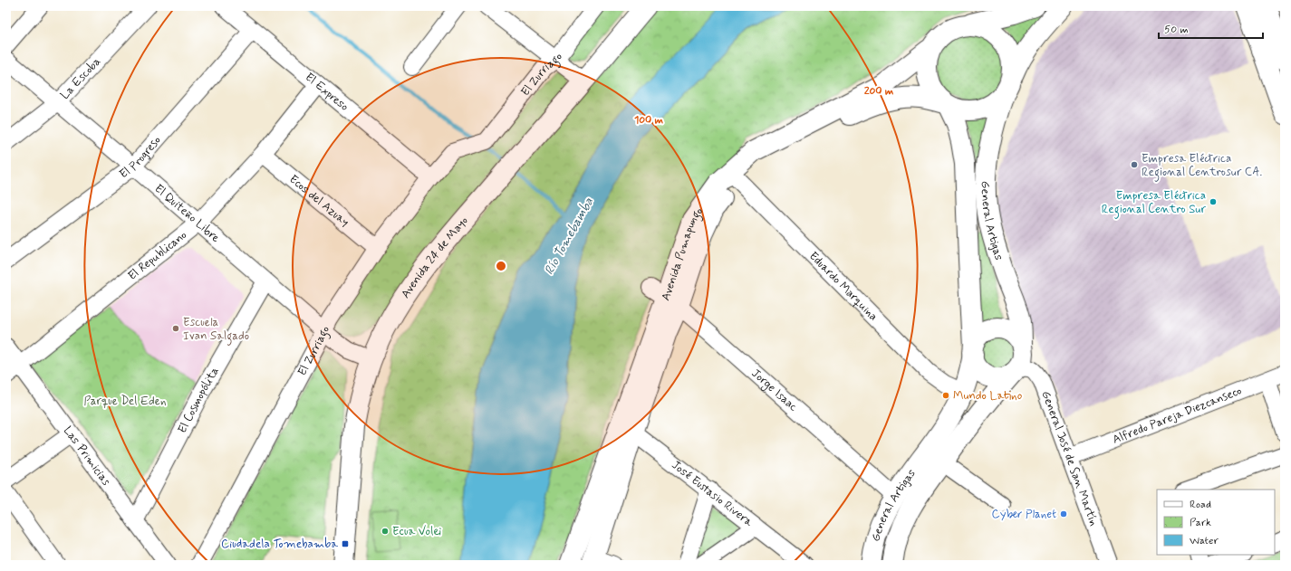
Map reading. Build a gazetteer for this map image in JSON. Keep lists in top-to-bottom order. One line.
{"streets":{"main road":["General Artigas","Avenida Pumapungo","Avenida 24 de Mayo"],"street":["El Zurriago","La Escoba","El Expreso","El Progreso","Ecos del Azuay","El Quiteño Libre","El Republicano","Eduardo Marquina","Jorge Isaac","El Cosmopólita","Alfredo Pareja Diezcanseco","Las Primicias","General José de San Martín","José Eustasio Rivera"]},"crossings":[["El Zurriago","El Expreso"],["El Zurriago","Ecos del Azuay"],["El Zurriago","El Quiteño Libre"],["La Escoba","El Quiteño Libre"],["El Expreso","El Progreso"],["El Expreso","El Republicano"],["El Progreso","El Quiteño Libre"],["Ecos del Azuay","El Republicano"],["El Quiteño Libre","El Republicano"],["El Quiteño Libre","Avenida 24 de Mayo"],["El Quiteño Libre","El Cosmopólita"],["General Artigas","Avenida Pumapungo"],["General Artigas","Eduardo Marquina"],["General Artigas","Jorge Isaac"],["General Artigas","General José de San Martín"],["Avenida Pumapungo","Eduardo Marquina"],["Avenida Pumapungo","Jorge Isaac"],["Avenida Pumapungo","José Eustasio Rivera"],["El Republicano","Las Primicias"],["El Cosmopólita","Las Primicias"],["Alfredo Pareja Diezcanseco","General José de San Martín"]],"water":["Río Tomebamba"],"parks":["Parque Del Eden"],"places":{"other":["Empresa Eléctrica Regional Centrosur CA.","Empresa Eléctrica Regional Centro Sur","Escuela Ivan Salgado","Mundo Latino","Cyber Planet","Ecua Volei"],"transit":["Ciudadela Tomebamba"]},"legend":["Road","Park","Water"],"scale_bar":"50 m","rings":["200 m","100 m"]}
